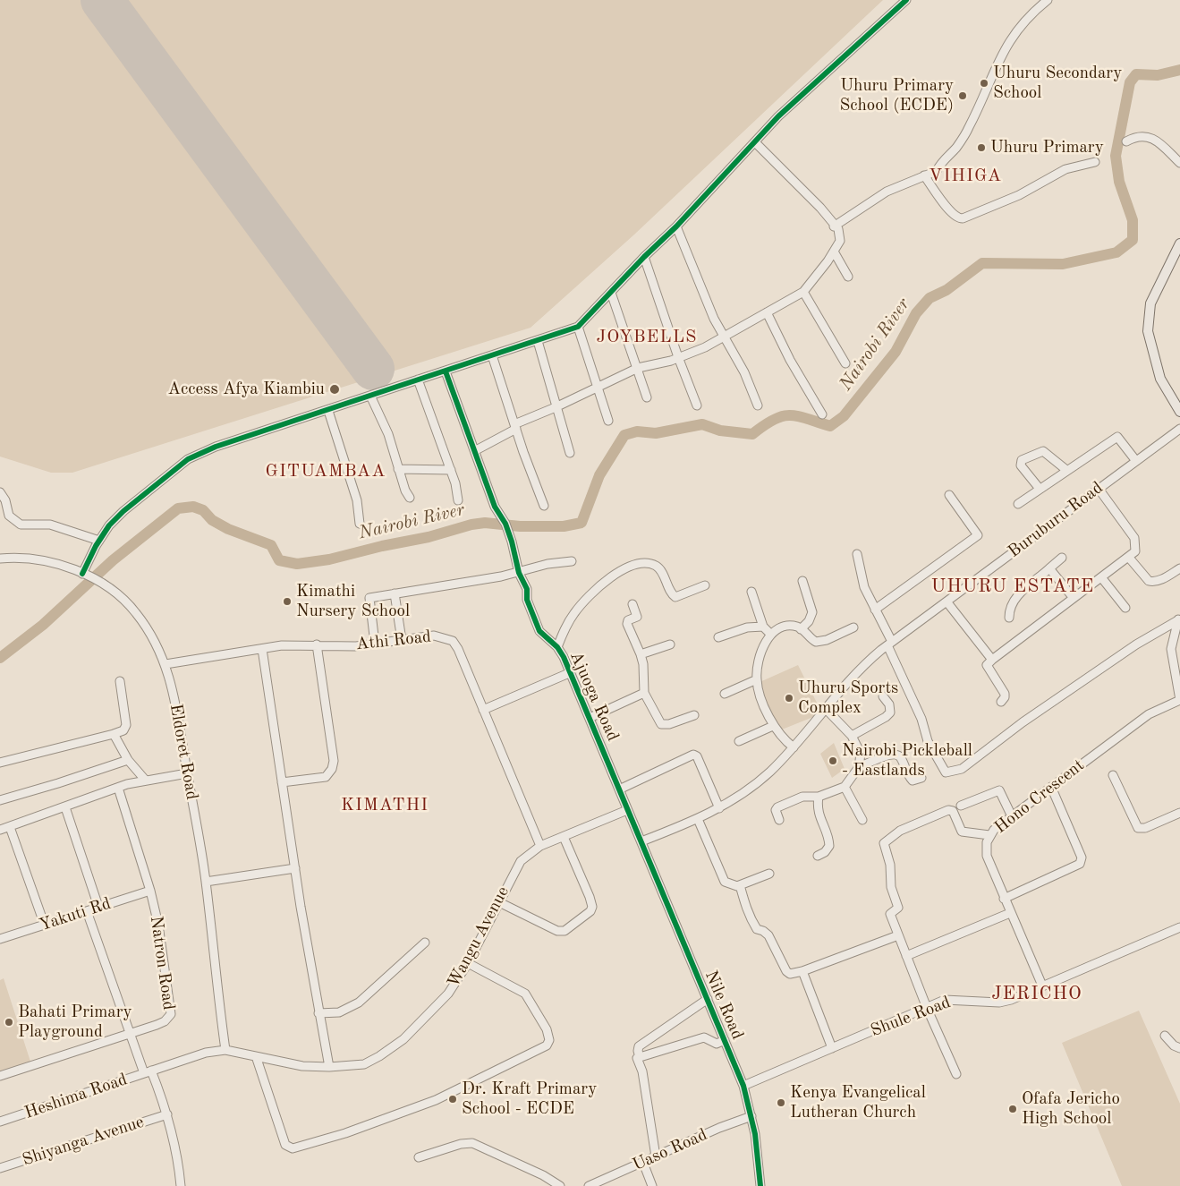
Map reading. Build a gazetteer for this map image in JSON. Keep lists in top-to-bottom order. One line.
{"streets":{"street":["Buruburu Road","Athi Road","Ajuoga Road","Eldoret Road","Hono Crescent","Yakuti Rd","Wangu Avenue","Natron Road","Nile Road","Shule Road","Heshima Road","Shiyanga Avenue","Uaso Road"]},"crossings":[["Buruburu Road","Ajuoga Road"],["Buruburu Road","Nile Road"],["Athi Road","Ajuoga Road"],["Athi Road","Eldoret Road"],["Athi Road","Wangu Avenue"],["Ajuoga Road","Wangu Avenue"],["Ajuoga Road","Nile Road"],["Eldoret Road","Wangu Avenue"],["Hono Crescent","Shule Road"],["Yakuti Rd","Natron Road"],["Wangu Avenue","Heshima Road"],["Nile Road","Shule Road"],["Nile Road","Uaso Road"]],"districts":["VIHIGA","JOYBELLS","GITUAMBAA","UHURU ESTATE","KIMATHI","JERICHO"],"water":["Nairobi River"],"places":["Uhuru Secondary School","Uhuru Primary School (ECDE)","Uhuru Primary","Access Afya Kiambiu","Kimathi Nursery School","Uhuru Sports Complex","Nairobi Pickleball - Eastlands","Bahati Primary Playground","Dr. Kraft Primary School - ECDE","Kenya Evangelical Lutheran Church","Ofafa Jericho High School"]}
